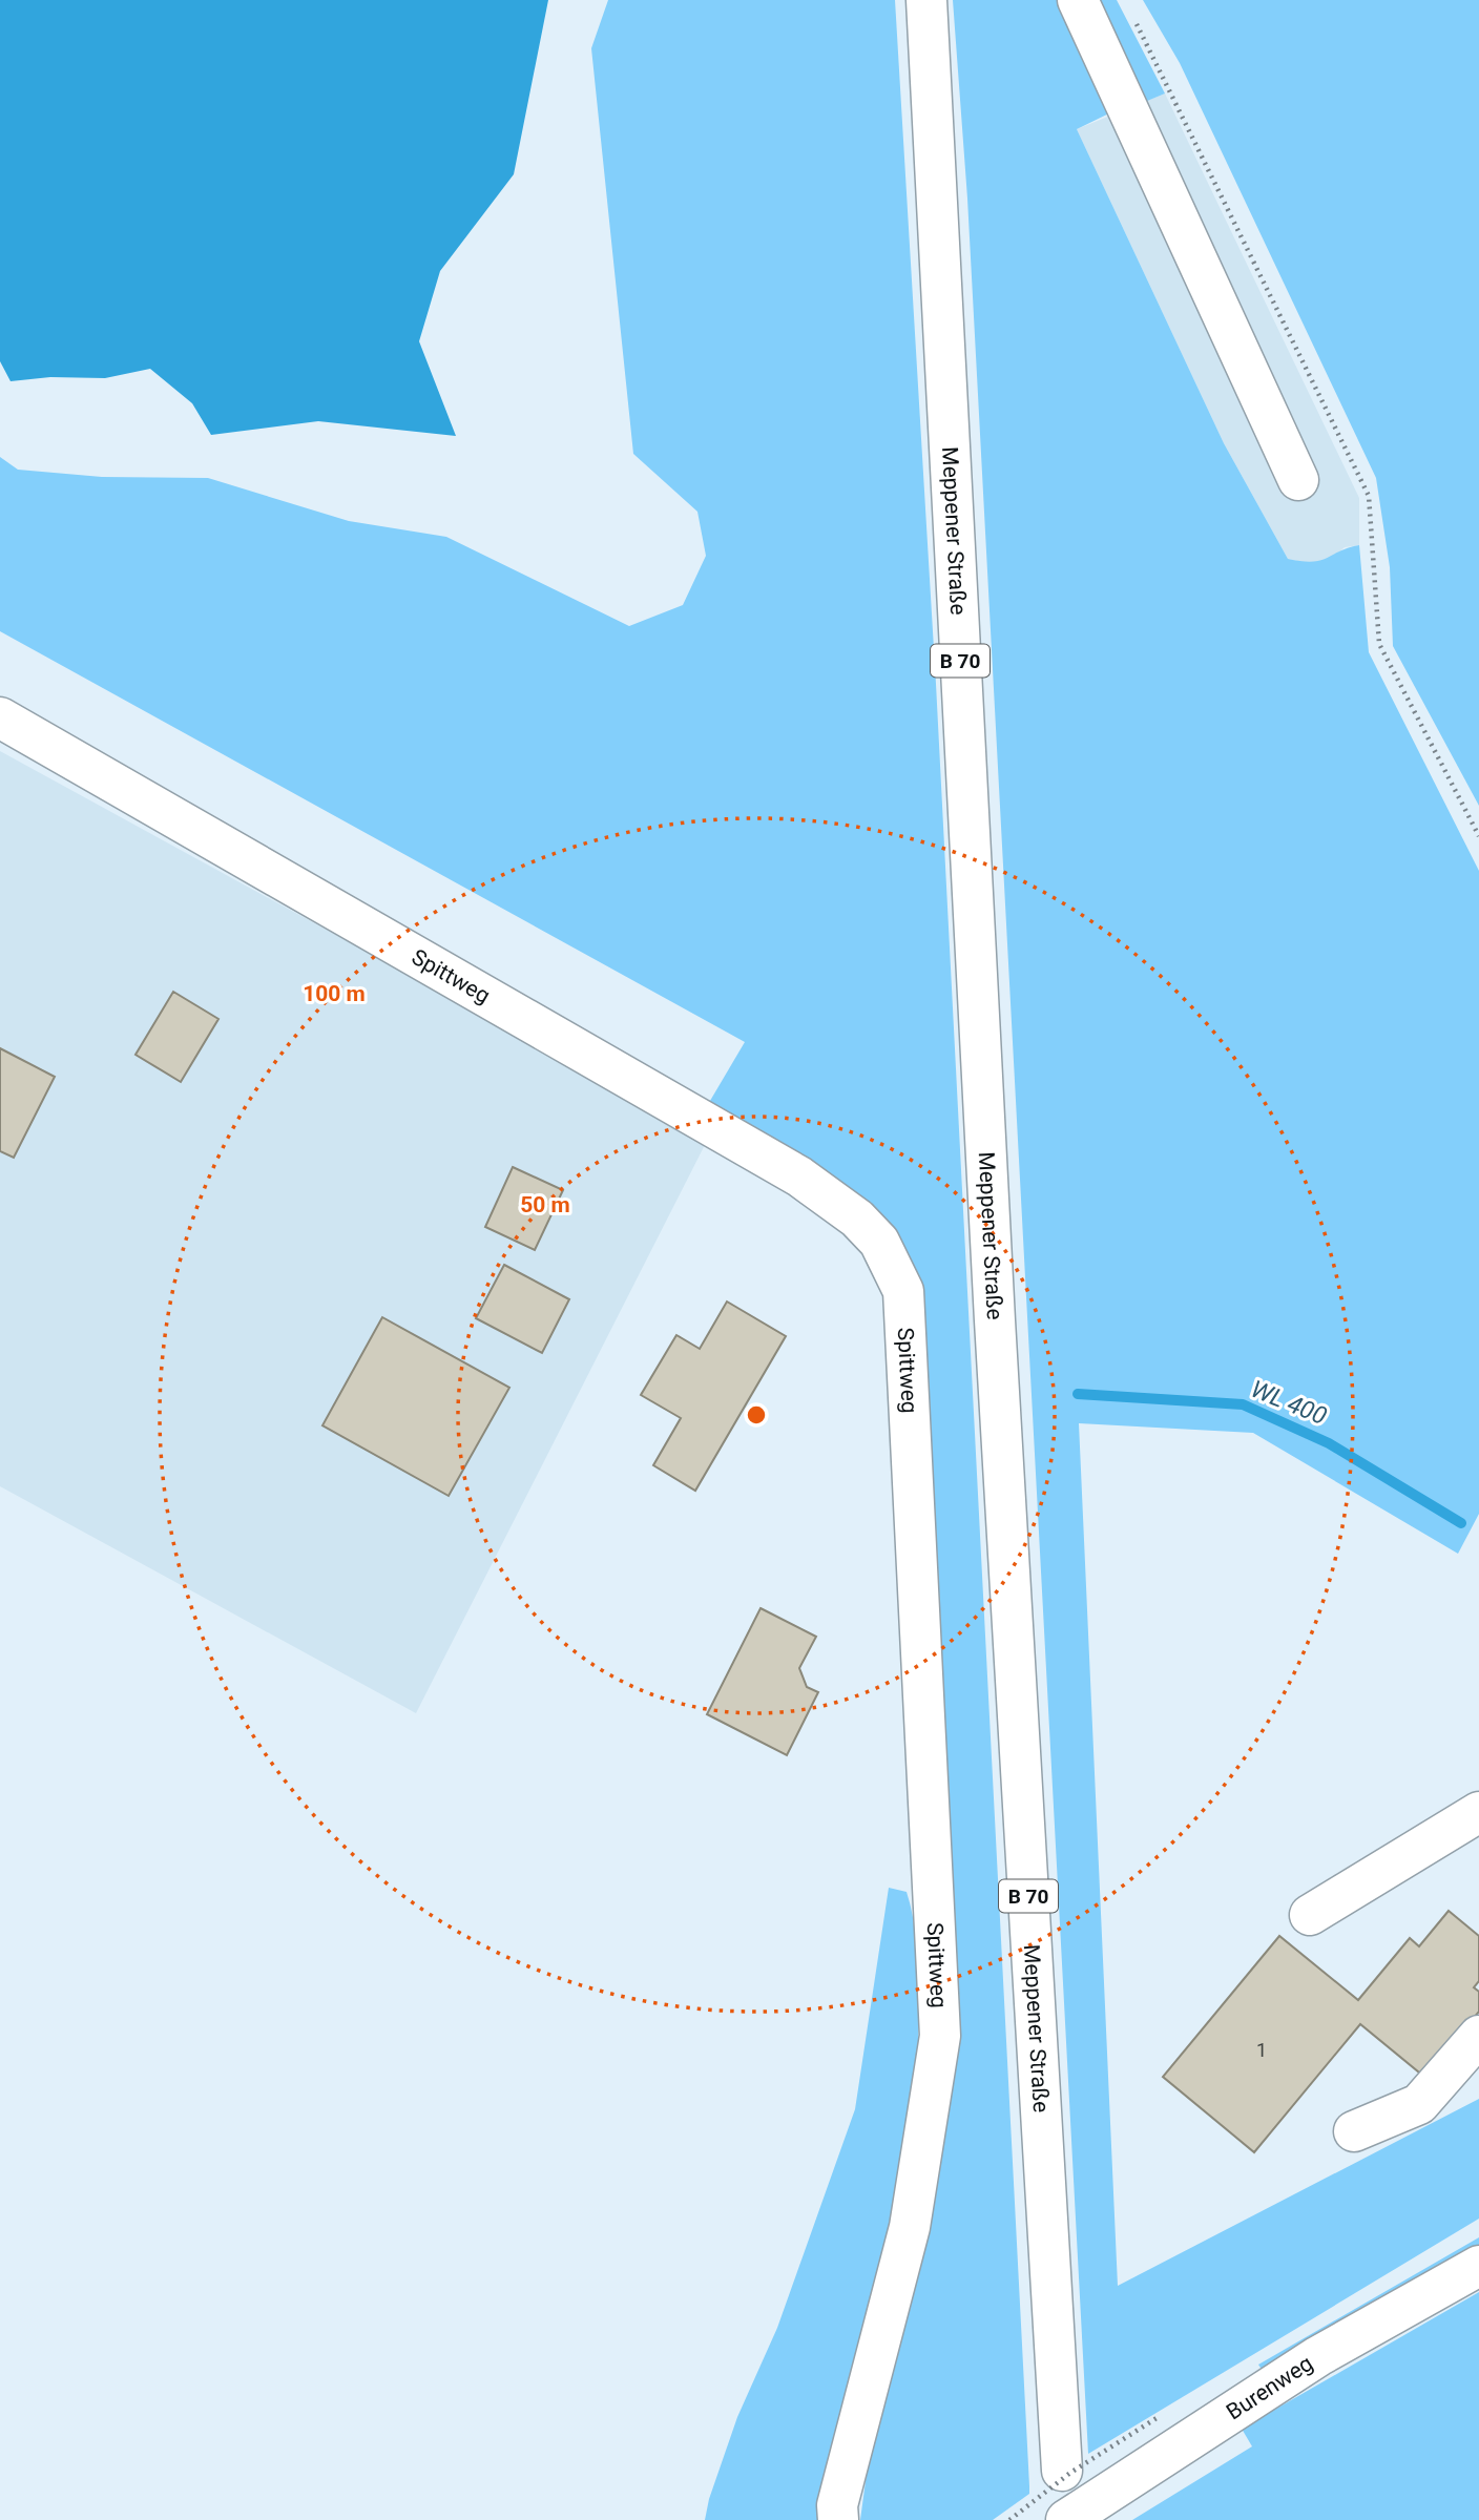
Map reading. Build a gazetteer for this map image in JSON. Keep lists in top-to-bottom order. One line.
{"streets":{"street":["Meppener Straße","B 70","Spittweg","Burenweg"]},"water":["WL 400"],"house_numbers":["1"],"rings":["100 m","50 m"]}
